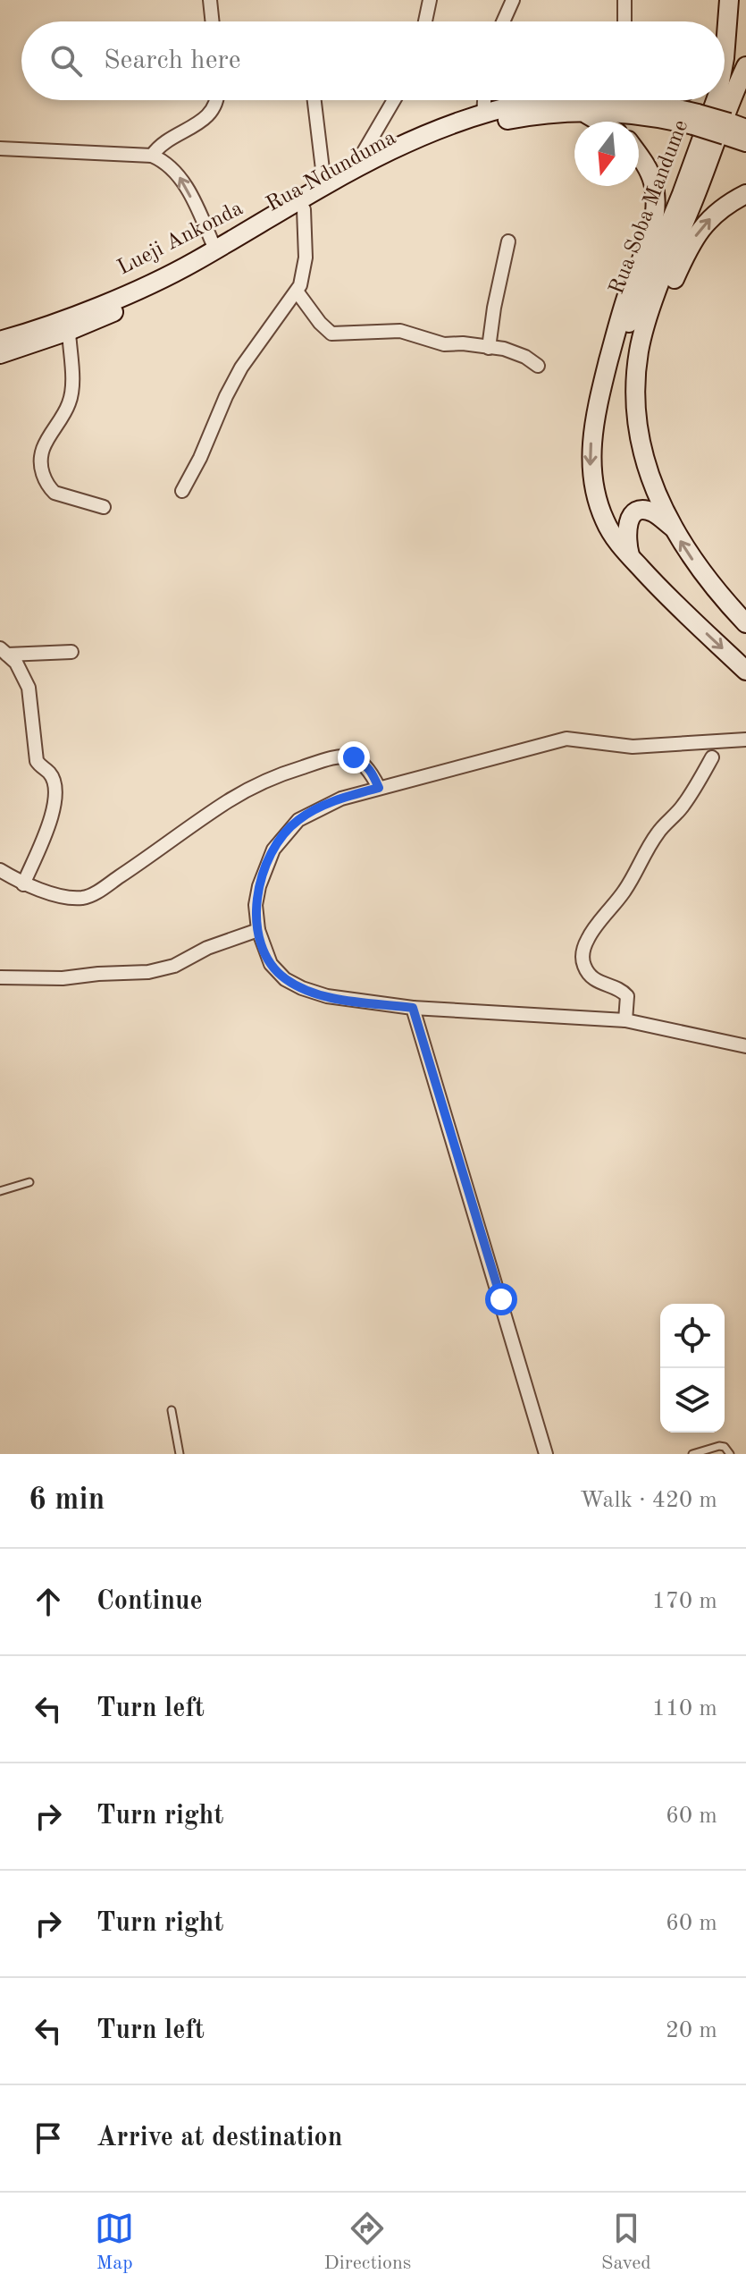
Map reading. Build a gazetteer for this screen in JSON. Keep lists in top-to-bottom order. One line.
{"streets":{"main road":["Rua Ndunduma","Rua Soba Mandume","Lueji Ankonda"]},"crossings":[["Rua Ndunduma","Lueji Ankonda"]],"north":"bottom","page":{"search":"Search here","heading":["6 min","Walk · 420 m"],"list":[["Continue","170 m"],["Turn left","110 m"],["Turn right","60 m"],["Turn right","60 m"],["Turn left","20 m"],"Arrive at destination"],"nav":["Map","Directions","Saved"]}}
